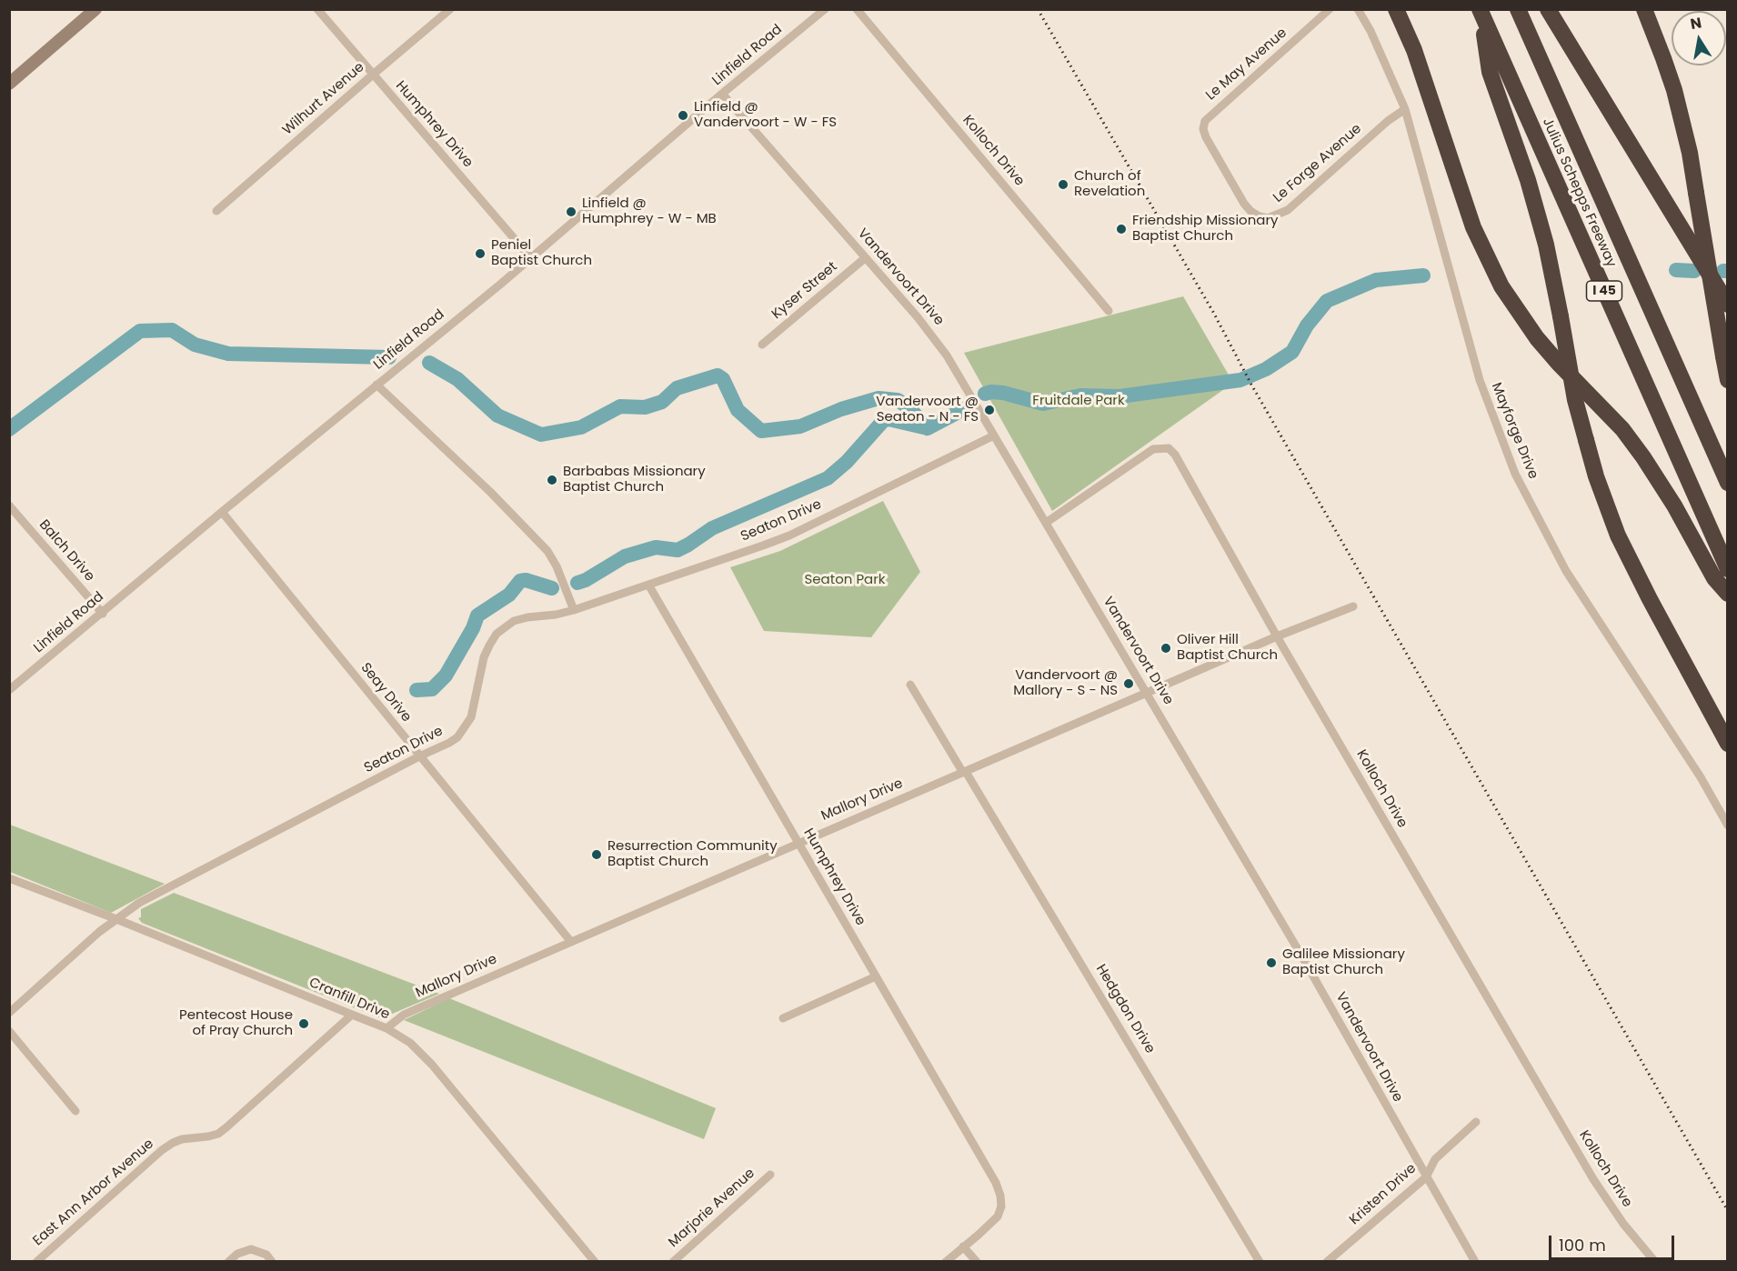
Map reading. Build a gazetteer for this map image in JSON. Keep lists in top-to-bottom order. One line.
{"streets":{"highway":["Julius Schepps Freeway","I 45"],"street":["Linfield Road","Le May Avenue","Wilhurt Avenue","Humphrey Drive","Kolloch Drive","Le Forge Avenue","Vandervoort Drive","Kyser Street","Mayforge Drive","Seaton Drive","Balch Drive","Seay Drive","Mallory Drive","Cranfill Drive","Hedgdon Drive","East Ann Arbor Avenue","Kristen Drive","Marjorie Avenue"]},"crossings":[["Linfield Road","Humphrey Drive"],["Linfield Road","Vandervoort Drive"],["Linfield Road","Balch Drive"],["Linfield Road","Seay Drive"],["Le May Avenue","Le Forge Avenue"],["Wilhurt Avenue","Humphrey Drive"],["Humphrey Drive","Seaton Drive"],["Humphrey Drive","Mallory Drive"],["Kolloch Drive","Vandervoort Drive"],["Kolloch Drive","Mallory Drive"],["Le Forge Avenue","Mayforge Drive"],["Vandervoort Drive","Kyser Street"],["Vandervoort Drive","Seaton Drive"],["Vandervoort Drive","Mallory Drive"],["Vandervoort Drive","Kristen Drive"],["Seaton Drive","Seay Drive"],["Seaton Drive","Cranfill Drive"],["Seay Drive","Mallory Drive"],["Mallory Drive","Cranfill Drive"],["Mallory Drive","Hedgdon Drive"],["Cranfill Drive","East Ann Arbor Avenue"]],"parks":["Fruitdale Park","Seaton Park"],"places":["Linfield @ Vandervoort - W - FS","Church of Revelation","Linfield @ Humphrey - W - MB","Friendship Missionary Baptist Church","Peniel Baptist Church","Vandervoort @ Seaton - N - FS","Barbabas Missionary Baptist Church","Oliver Hill Baptist Church","Vandervoort @ Mallory - S - NS","Resurrection Community Baptist Church","Galilee Missionary Baptist Church","Pentecost House of Pray Church"],"scale_bar":"100 m","north":"top"}
